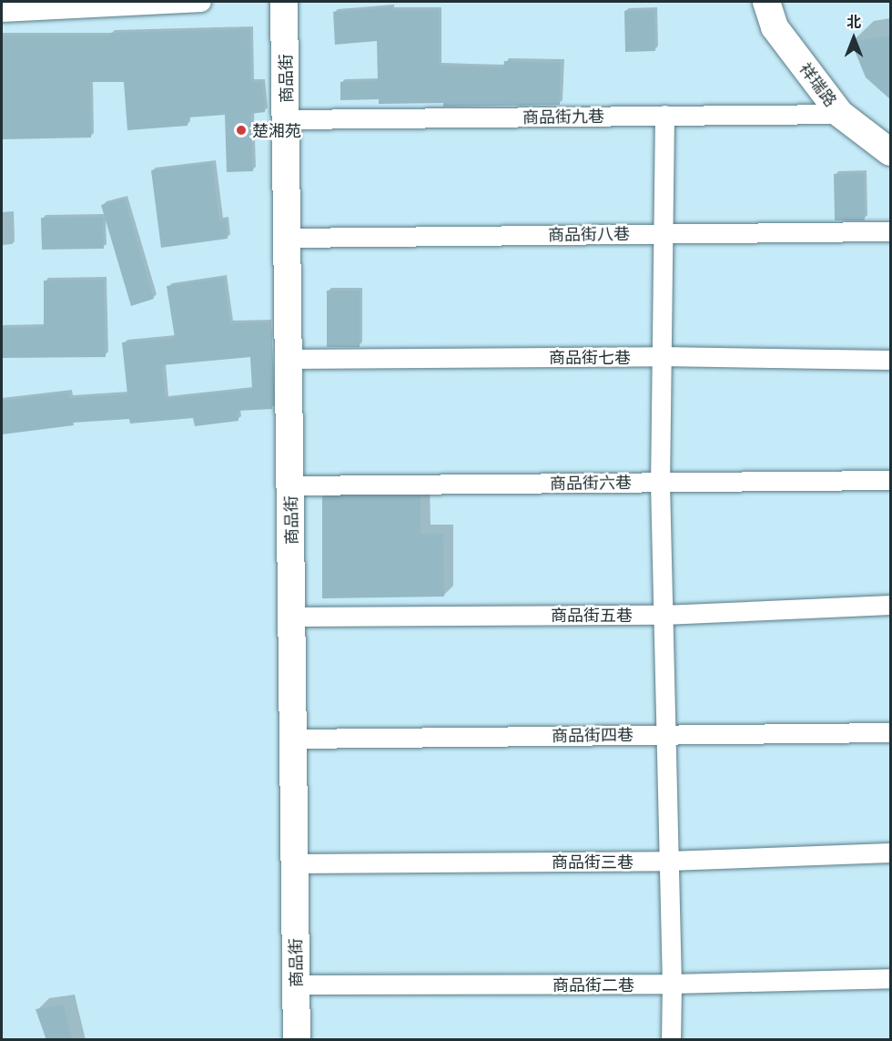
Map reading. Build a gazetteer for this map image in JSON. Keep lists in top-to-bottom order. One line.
{"streets":{"street":["商品街","祥瑞路","商品街九巷","商品街八巷","商品街七巷","商品街六巷","商品街五巷","商品街四巷","商品街三巷","商品街二巷"]},"crossings":[["商品街","商品街九巷"],["商品街","商品街八巷"],["商品街","商品街七巷"],["商品街","商品街六巷"],["商品街","商品街五巷"],["商品街","商品街四巷"],["商品街","商品街三巷"],["商品街","商品街二巷"],["祥瑞路","商品街九巷"]],"places":["楚湘苑"],"north":"top"}
